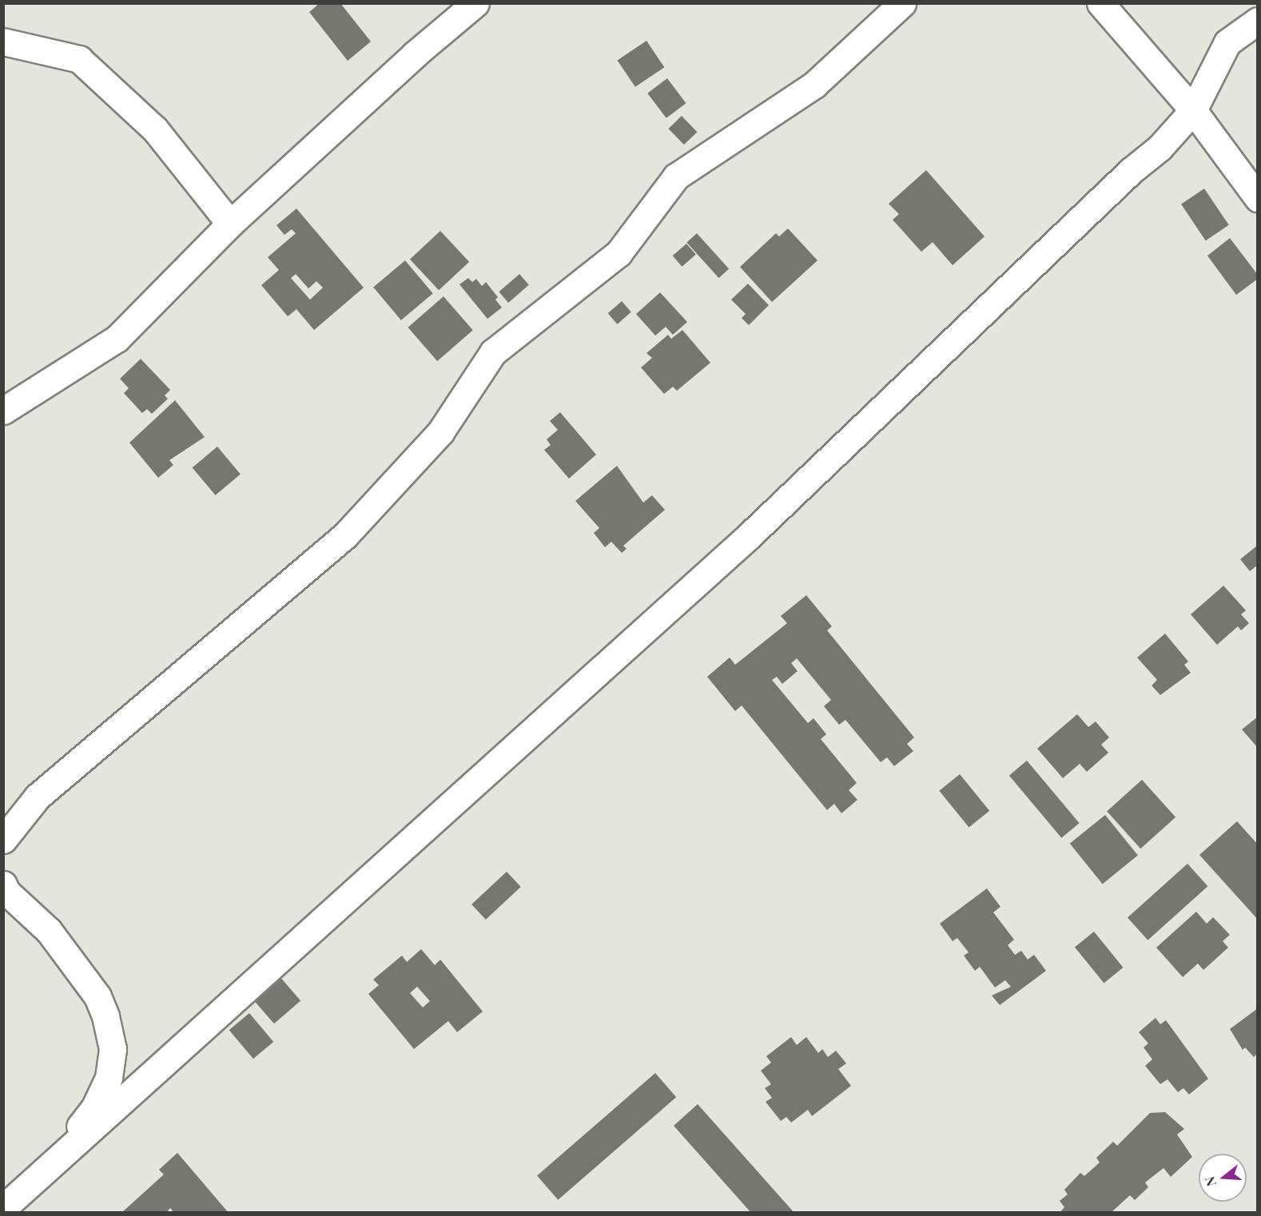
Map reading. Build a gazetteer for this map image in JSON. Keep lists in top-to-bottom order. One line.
{"north":"left"}
